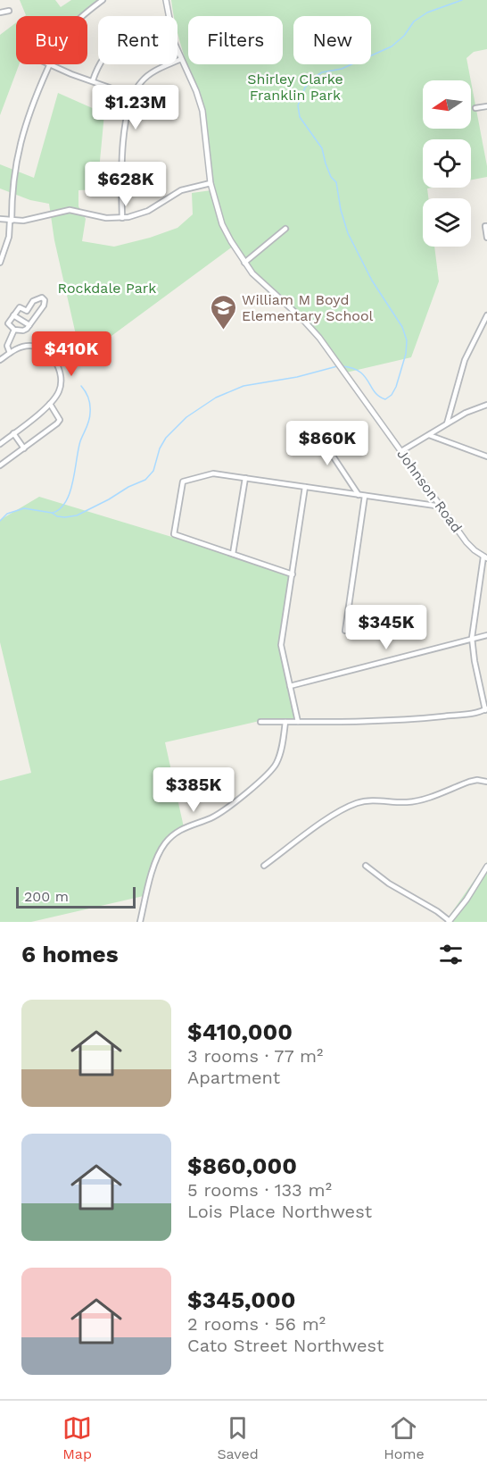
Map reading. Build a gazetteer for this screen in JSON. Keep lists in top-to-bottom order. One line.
{"streets":{"street":["Johnson Road"]},"parks":["Shirley Clarke Franklin Park","Rockdale Park"],"places":{"school or university":["William M Boyd Elementary School"]},"scale_bar":"200 m","north":"left","page":{"chip":["Buy","Rent","Filters","New"],"price":["$1.23M","$628K","$410K","$860K","$345K","$385K"],"scale":"200 m","heading":"6 homes","list":[{"name":"$410,000","note":"3 rooms · 77 m² · Apartment"},{"name":"$860,000","note":"5 rooms · 133 m² · Lois Place Northwest"},{"name":"$345,000","note":"2 rooms · 56 m² · Cato Street Northwest"}],"tabs":["Map","Saved","Home"]}}
